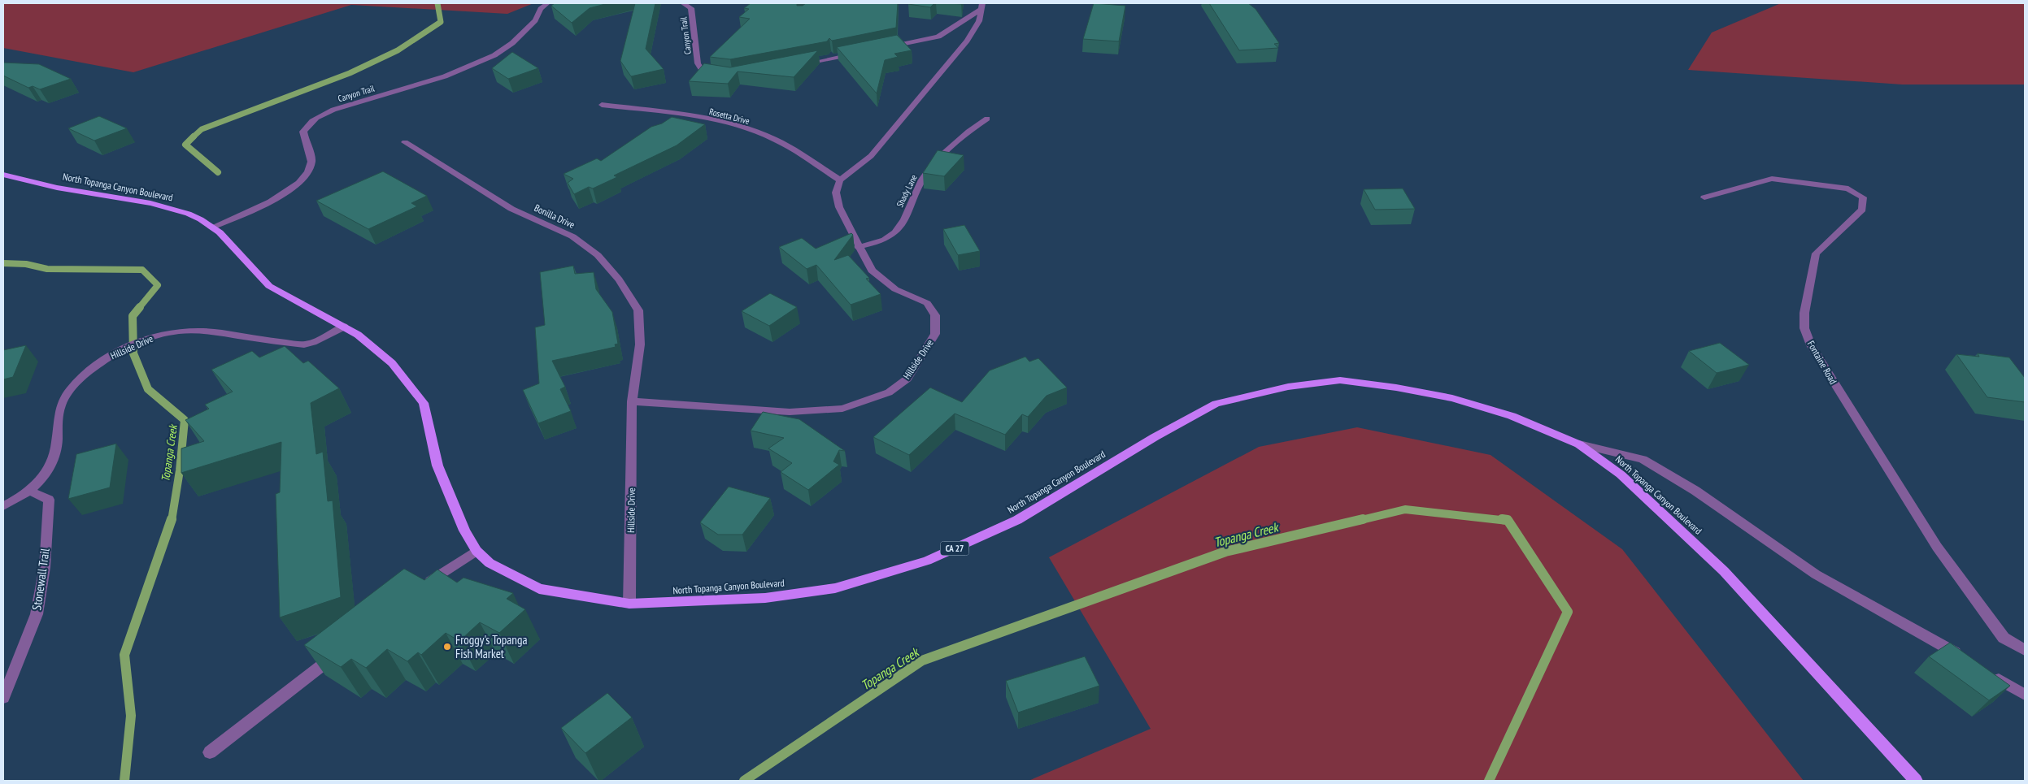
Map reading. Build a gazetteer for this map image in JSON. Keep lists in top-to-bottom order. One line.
{"streets":{"main road":["North Topanga Canyon Boulevard","CA 27"],"street":["Canyon Trail","Rosetta Drive","Shady Lane","Bonilla Drive","Hillside Drive","Fontaine Road","Stonewall Trail"]},"crossings":[["Canyon Trail","North Topanga Canyon Boulevard"],["Rosetta Drive","Hillside Drive"],["North Topanga Canyon Boulevard","Hillside Drive"],["Shady Lane","Hillside Drive"],["Bonilla Drive","Hillside Drive"],["Hillside Drive","Stonewall Trail"]],"water":["Topanga Creek"],"places":["Froggy's Topanga Fish Market"]}
